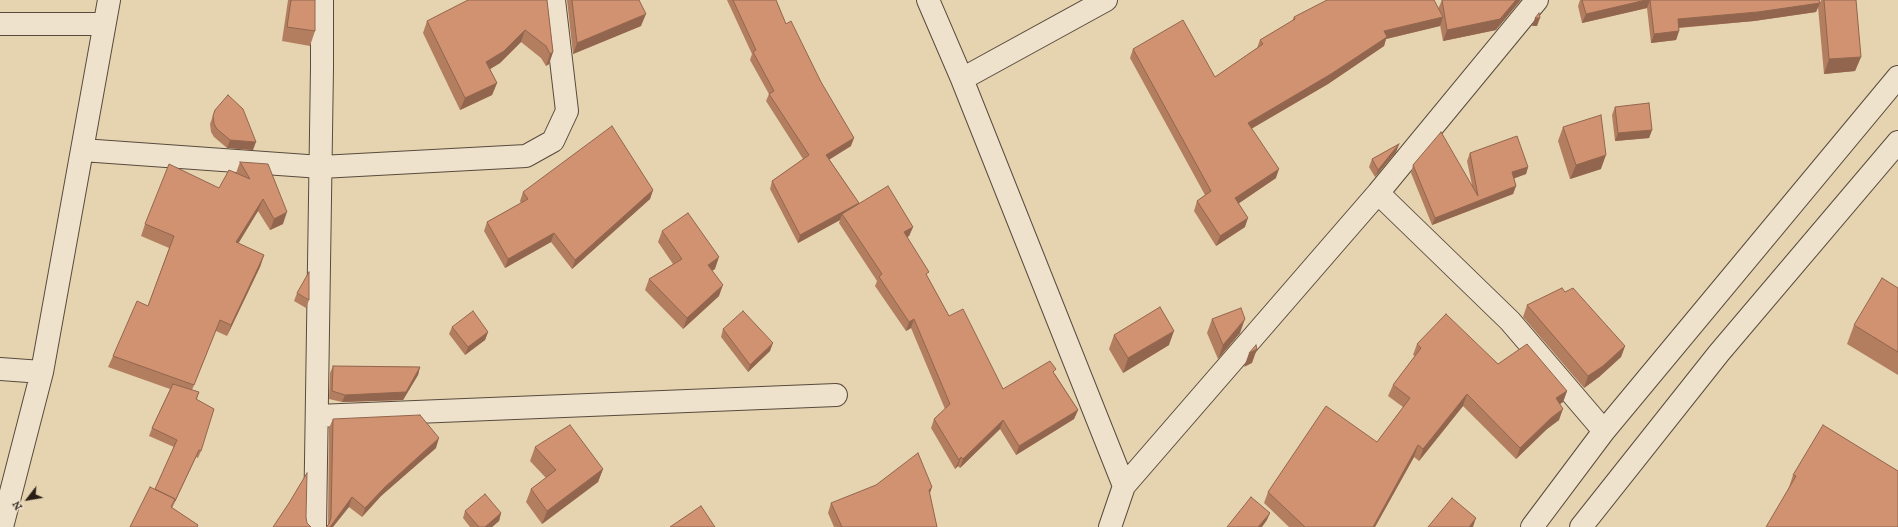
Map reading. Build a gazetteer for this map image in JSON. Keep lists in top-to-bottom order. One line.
{"north":"bottom left"}
